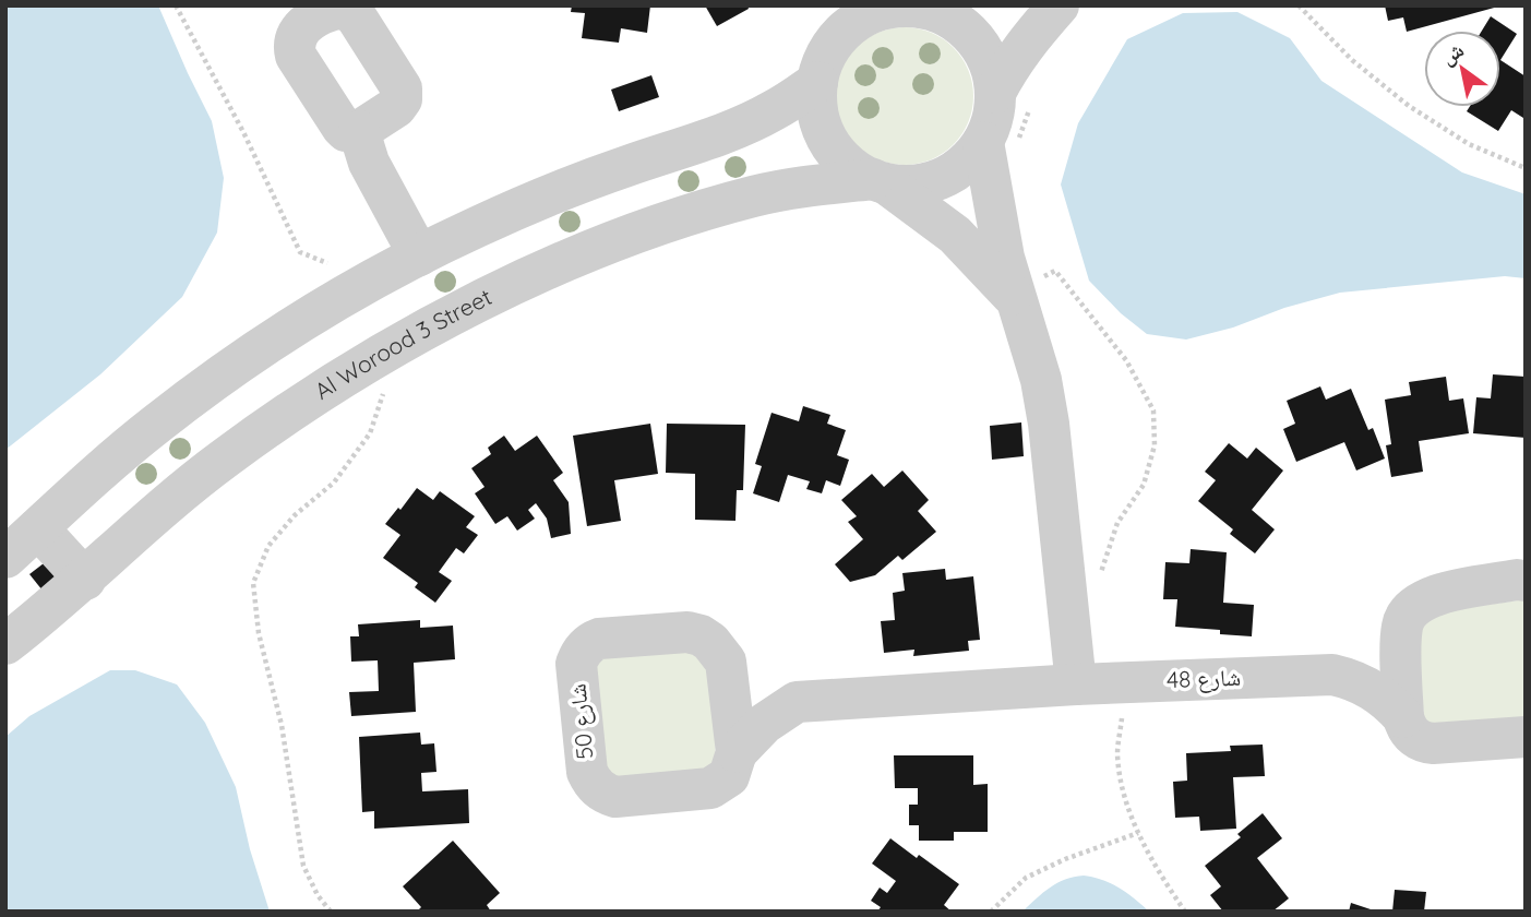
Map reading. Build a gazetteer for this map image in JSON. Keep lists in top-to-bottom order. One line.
{"streets":{"street":["Al Worood 3 Street","شارع 48","شارع 50"]},"crossings":[["شارع 48","شارع 50"]],"north":"top left"}
